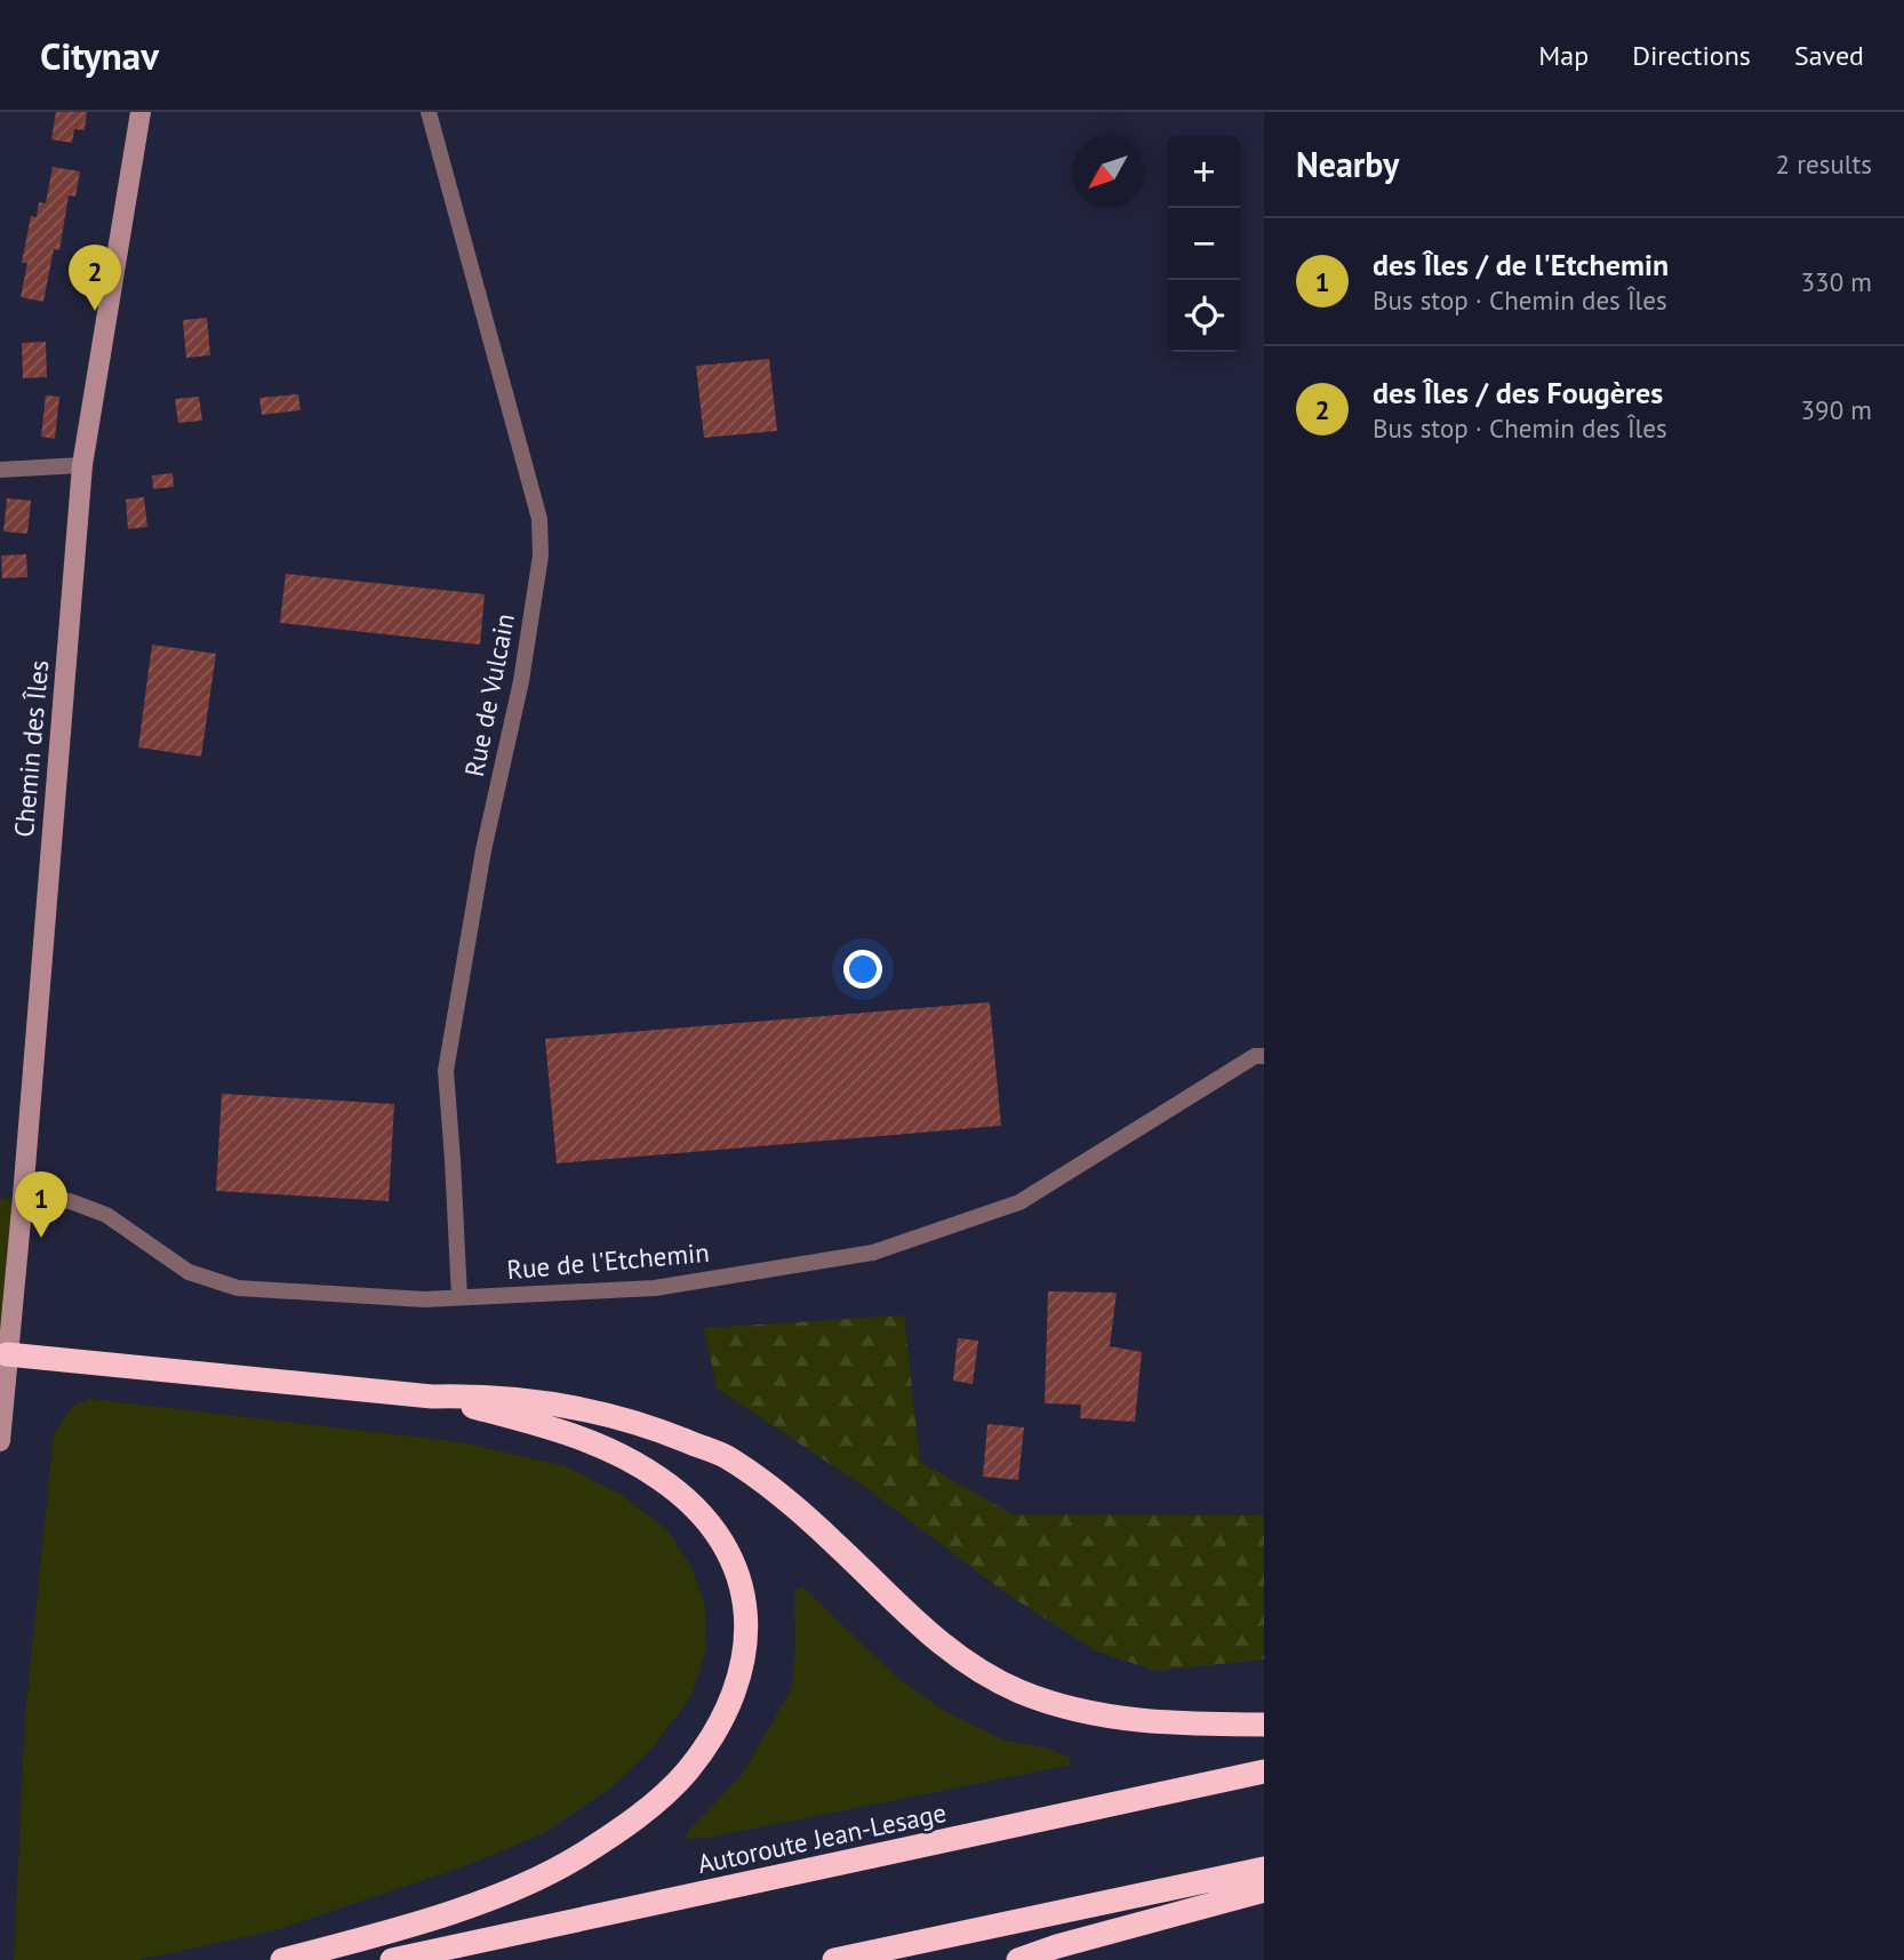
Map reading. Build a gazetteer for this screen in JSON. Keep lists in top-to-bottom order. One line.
{"streets":{"highway":["Autoroute Jean-Lesage"],"street":["Rue de Vulcain","Chemin des Îles","Rue de l'Etchemin"]},"crossings":[["Rue de Vulcain","Rue de l'Etchemin"],["Chemin des Îles","Rue de l'Etchemin"]],"north":"bottom left","page":{"header":"Citynav","nav":["Map","Directions","Saved"],"heading":["Nearby","2 results"],"map_buttons":["+","−"],"list":[{"mark":"1","name":"des Îles / de l'Etchemin","note":"Bus stop · Chemin des Îles","value":"330 m"},{"mark":"2","name":"des Îles / des Fougères","note":"Bus stop · Chemin des Îles","value":"390 m"}],"pins":["2","1"]}}
